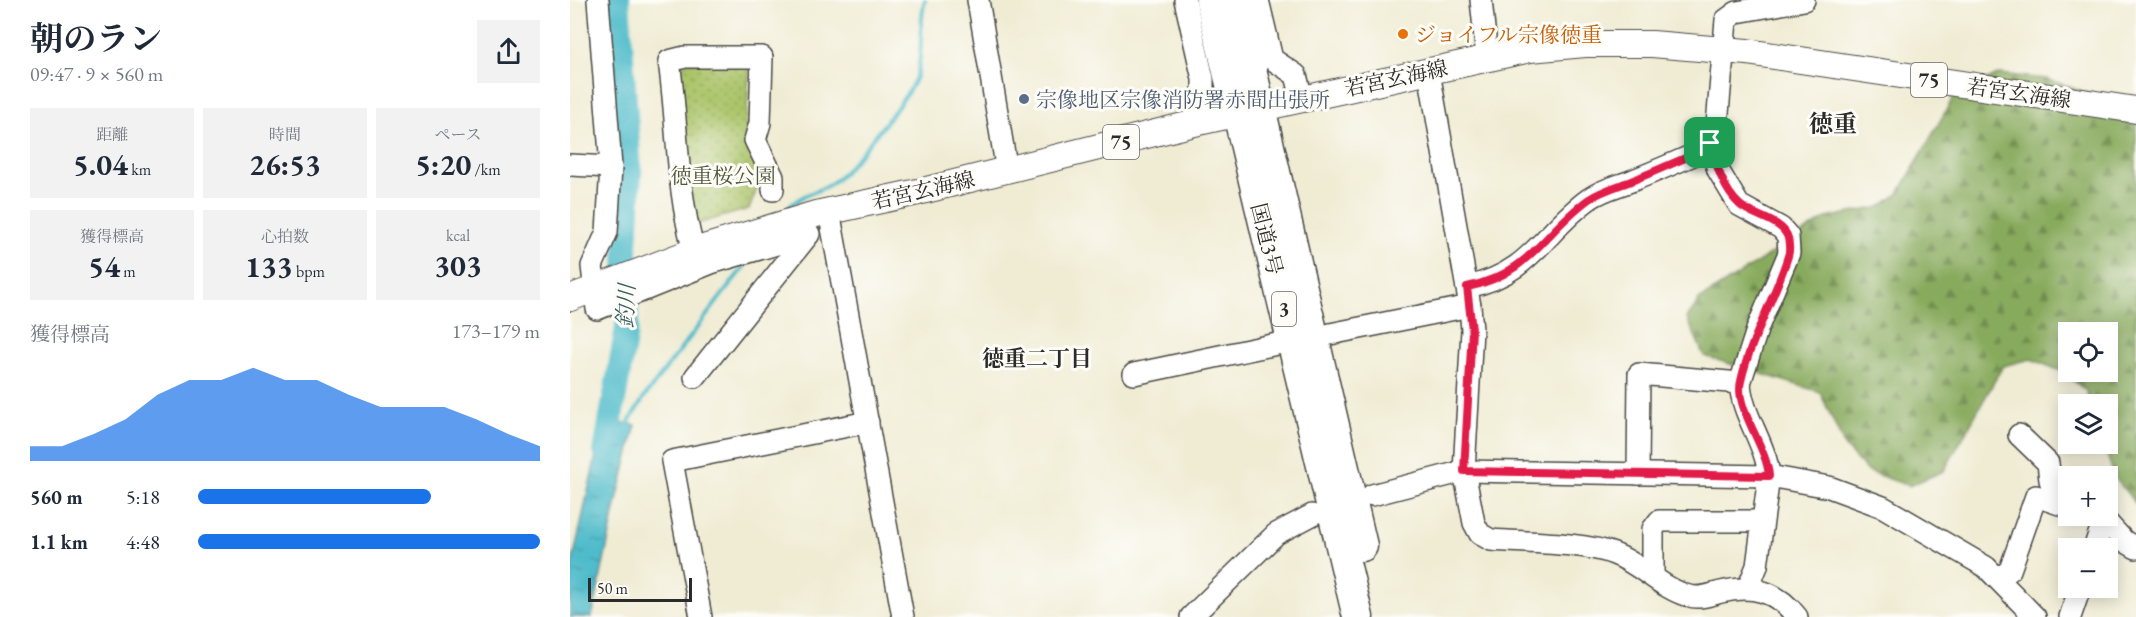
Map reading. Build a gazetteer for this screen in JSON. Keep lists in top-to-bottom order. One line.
{"streets":{"highway":["国道3号","3"],"main road":["若宮玄海線","75"]},"crossings":[["若宮玄海線","国道3号"]],"districts":["徳重","徳重二丁目"],"water":["釣川"],"parks":["徳重桜公園"],"places":["ジョイフル宗像徳重","宗像地区宗像消防署赤間出張所"],"scale_bar":"50 m","page":{"heading":["朝のラン","09:47 · 9 × 560 m"],"stats":[["距離","5.04 km"],["時間","26:53"],["ペース","5:20 /km"],["獲得標高","54 m"],["心拍数","133 bpm"],["kcal","303"]],"chart":["獲得標高","173–179 m"],"map_buttons":["+","−"],"list":[{"name":"560 m","note":"5:18"},{"name":"1.1 km","note":"4:48"}],"scale":"50 m"}}
